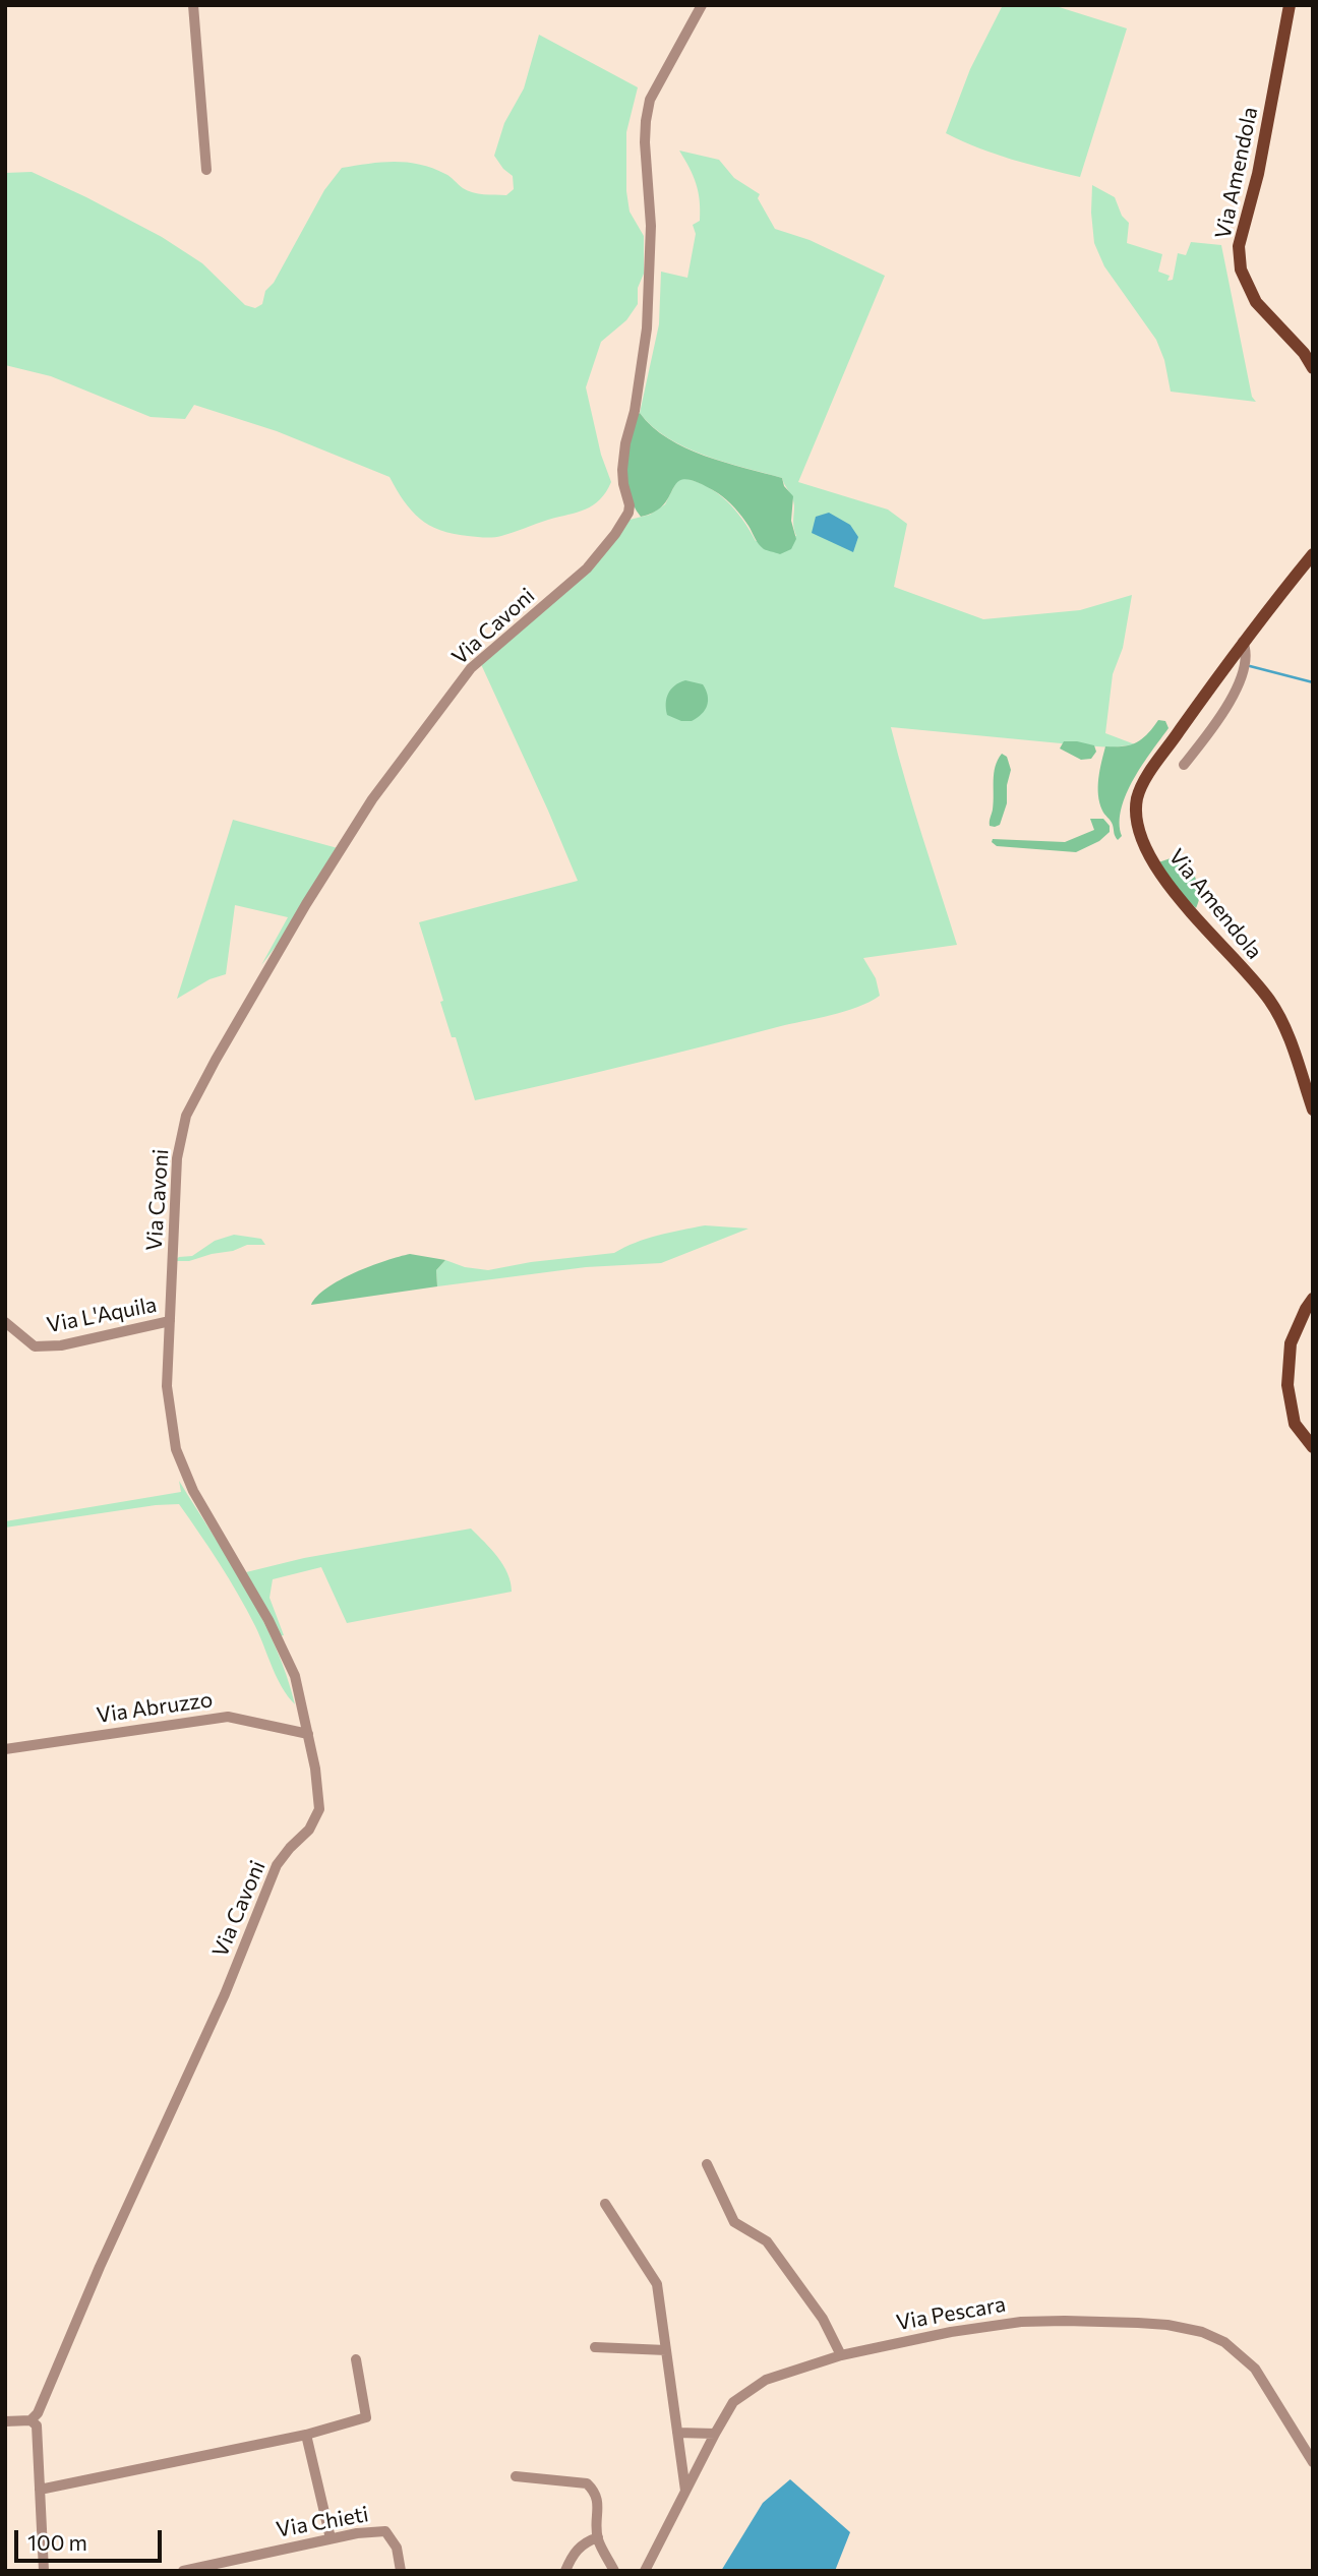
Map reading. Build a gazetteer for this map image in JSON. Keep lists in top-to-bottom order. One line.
{"streets":{"main road":["Via Amendola"],"street":["Via Cavoni","Via L'Aquila","Via Abruzzo","Via Pescara","Via Chieti"]},"crossings":[["Via Cavoni","Via L'Aquila"],["Via Cavoni","Via Abruzzo"]],"scale_bar":"100 m"}
